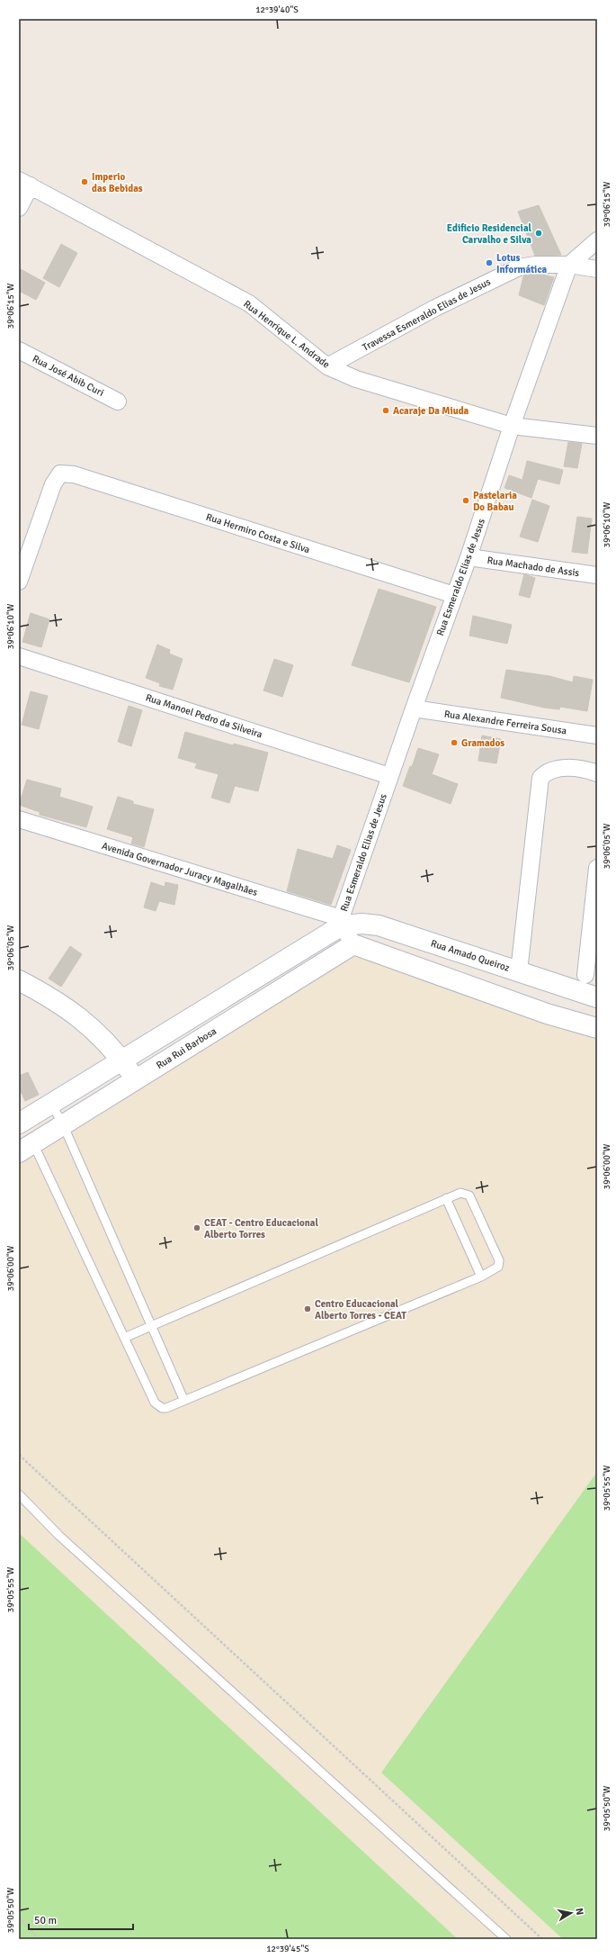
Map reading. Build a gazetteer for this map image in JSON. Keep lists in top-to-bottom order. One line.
{"streets":{"street":["Travessa Esmeraldo Elias de Jesus","Rua Henrique L. Andrade","Rua José Abib Curi","Rua Hermiro Costa e Silva","Rua Machado de Assis","Rua Esmeraldo Elias de Jesus","Rua Manoel Pedro da Silveira","Rua Alexandre Ferreira Sousa","Avenida Governador Juracy Magalhães","Rua Amado Queiroz","Rua Rui Barbosa"]},"crossings":[["Travessa Esmeraldo Elias de Jesus","Rua Henrique L. Andrade"],["Travessa Esmeraldo Elias de Jesus","Rua Esmeraldo Elias de Jesus"],["Rua Henrique L. Andrade","Rua Esmeraldo Elias de Jesus"],["Rua Hermiro Costa e Silva","Rua Esmeraldo Elias de Jesus"],["Rua Machado de Assis","Rua Esmeraldo Elias de Jesus"],["Rua Esmeraldo Elias de Jesus","Rua Manoel Pedro da Silveira"],["Rua Esmeraldo Elias de Jesus","Rua Alexandre Ferreira Sousa"],["Rua Esmeraldo Elias de Jesus","Avenida Governador Juracy Magalhães"],["Rua Esmeraldo Elias de Jesus","Rua Amado Queiroz"],["Avenida Governador Juracy Magalhães","Rua Amado Queiroz"]],"places":["Imperio das Bebidas","Edificio Residencial Carvalho e Silva","Lotus Informática","Acaraje Da Miuda","Pastelaria Do Babau","Gramados","CEAT - Centro Educacional Alberto Torres","Centro Educacional Alberto Torres - CEAT"],"scale_bar":"50 m","north":"right","coordinates":["12°39'40\"S","39°06'15\"W","39°06'10\"W","39°06'05\"W","39°06'00\"W","39°05'55\"W","39°05'50\"W","12°39'45\"S"]}
